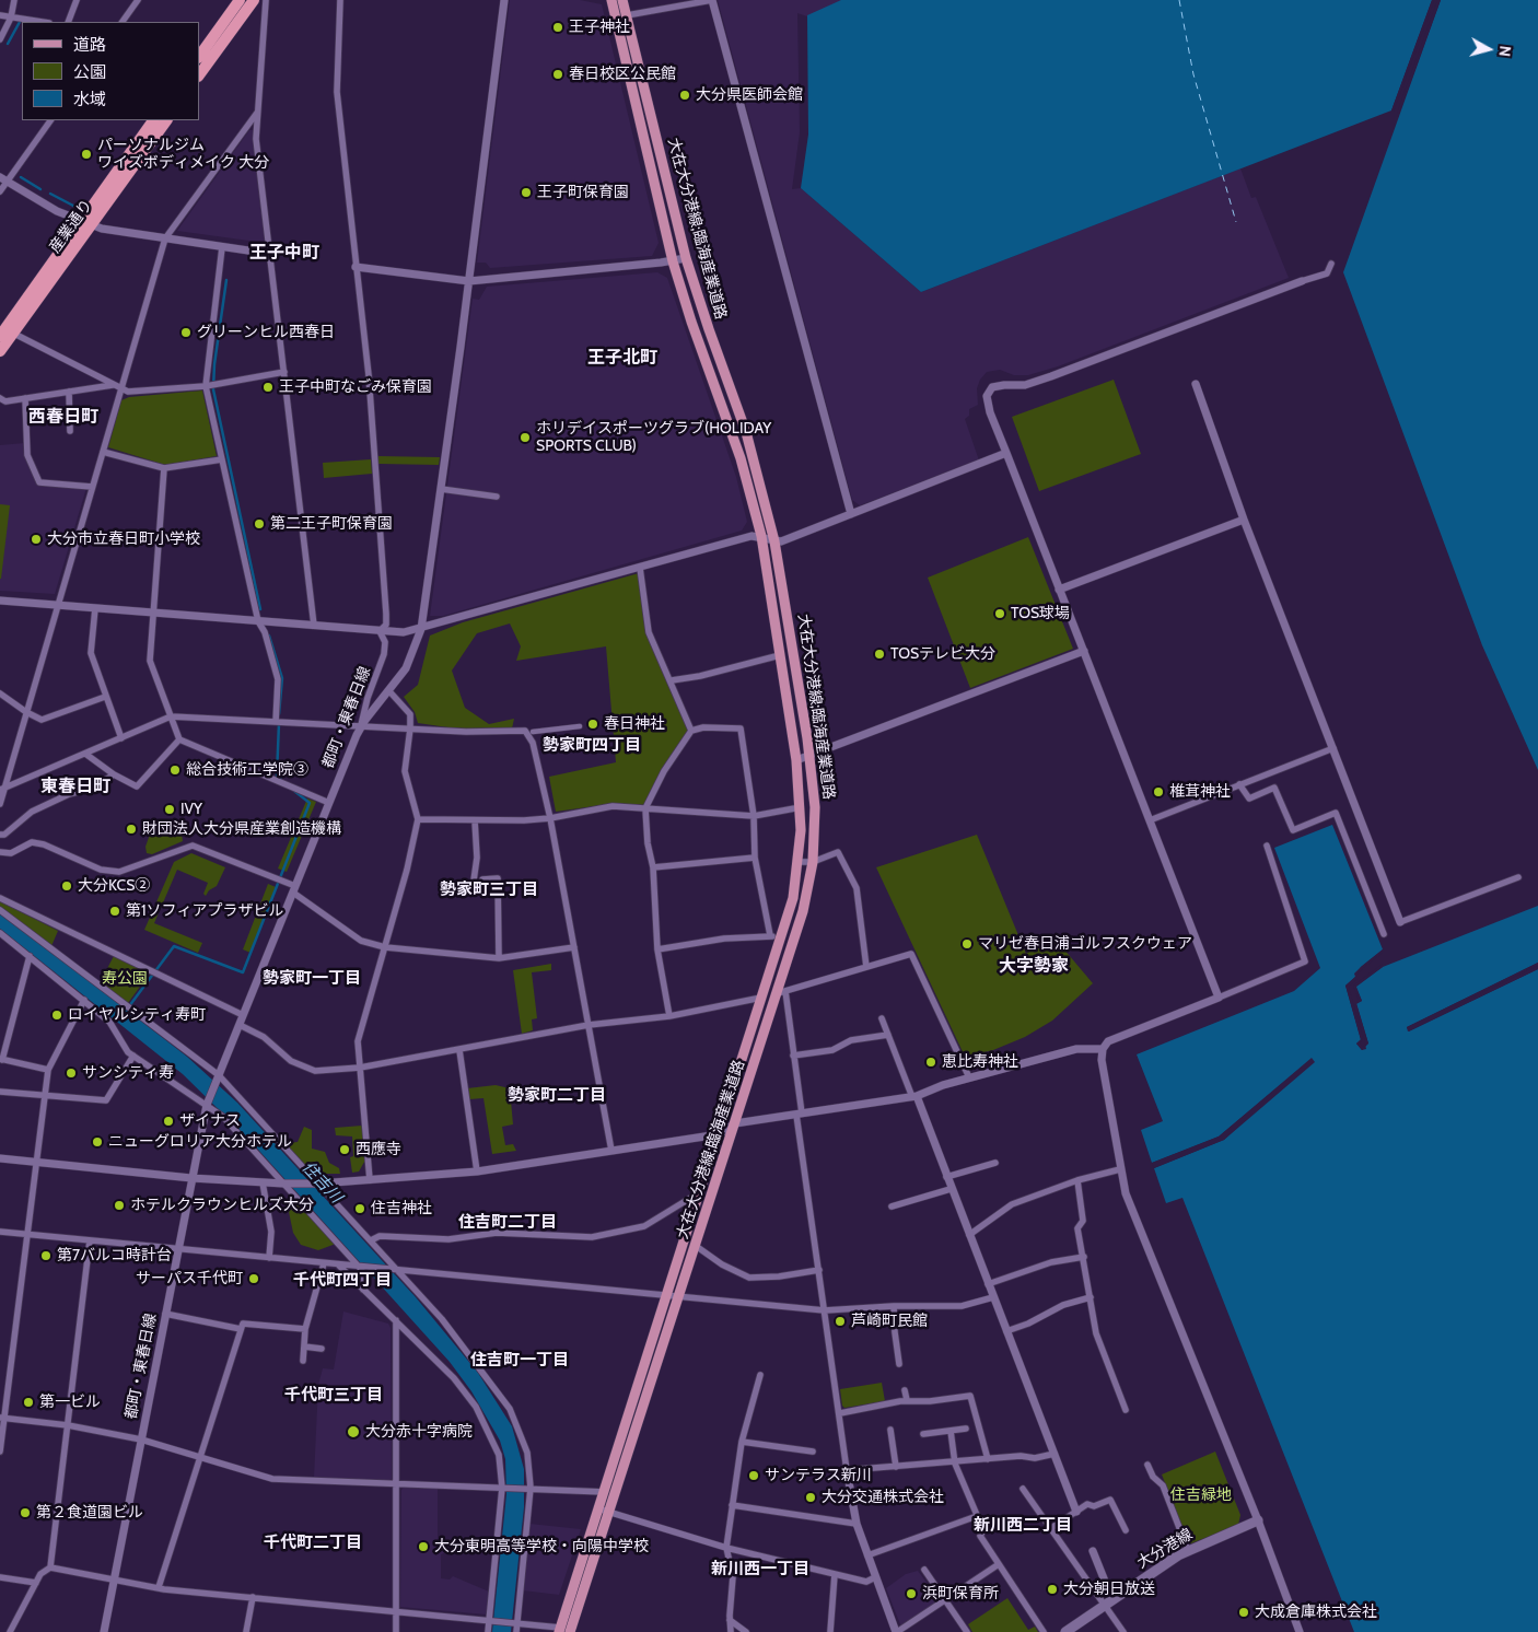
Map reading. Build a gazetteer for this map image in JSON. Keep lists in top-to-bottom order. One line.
{"streets":{"highway":["産業通り"],"main road":["大在大分港線;臨海産業道路","大分港線"],"street":["都町・東春日線"]},"districts":["王子中町","王子北町","西春日町","勢家町四丁目","東春日町","勢家町三丁目","大字勢家","勢家町一丁目","勢家町二丁目","住吉町二丁目","千代町四丁目","住吉町一丁目","千代町三丁目","新川西二丁目","千代町二丁目","新川西一丁目"],"water":["住吉川"],"parks":["寿公園","住吉緑地"],"places":["王子神社","春日校区公民館","大分県医師会館","パーソナルジム ワイズボディメイク 大分","王子町保育園","グリーンヒル西春日","王子中町なごみ保育園","ホリデイスポーツグラブ(HOLIDAY SPORTS CLUB)","第二王子町保育園","大分市立春日町小学校","TOS球場","TOSテレビ大分","春日神社","総合技術工学院③","椎茸神社","IVY","財団法人大分県産業創造機構","大分KCS②","第1ソフィアプラザビル","マリゼ春日浦ゴルフスクウェア","ロイヤルシティ寿町","恵比寿神社","サンシティ寿","ザイナス","ニューグロリア大分ホテル","西應寺","ホテルクラウンヒルズ大分","住吉神社","第7バルコ時計台","サーパス千代町","芦崎町民館","第一ビル","大分赤十字病院","サンテラス新川","大分交通株式会社","第２食道園ビル","大分東明高等学校・向陽中学校","大分朝日放送","浜町保育所","大成倉庫株式会社"],"legend":["道路","公園","水域"],"north":"right"}
